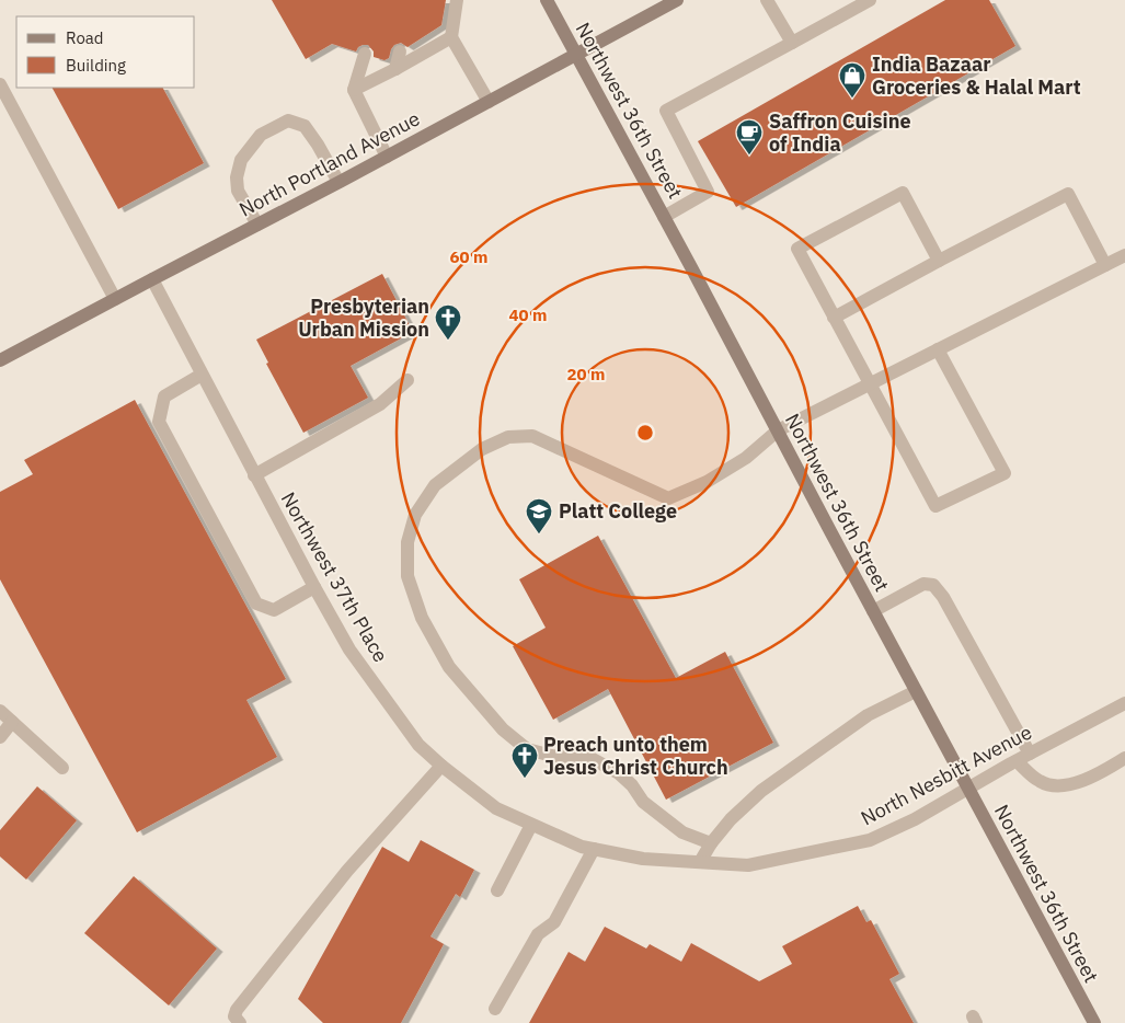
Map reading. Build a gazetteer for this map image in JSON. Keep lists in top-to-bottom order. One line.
{"streets":{"main road":["Northwest 36th Street","North Portland Avenue"],"street":["Northwest 37th Place","North Nesbitt Avenue"]},"crossings":[["Northwest 36th Street","North Portland Avenue"],["Northwest 36th Street","North Nesbitt Avenue"],["North Portland Avenue","Northwest 37th Place"],["Northwest 37th Place","North Nesbitt Avenue"]],"places":{"shop":["India Bazaar Groceries & Halal Mart"],"cafe":["Saffron Cuisine of India"],"church":["Presbyterian Urban Mission","Preach unto them Jesus Christ Church"],"school or university":["Platt College"]},"legend":["Road","Building"],"rings":["60 m","40 m","20 m"]}
